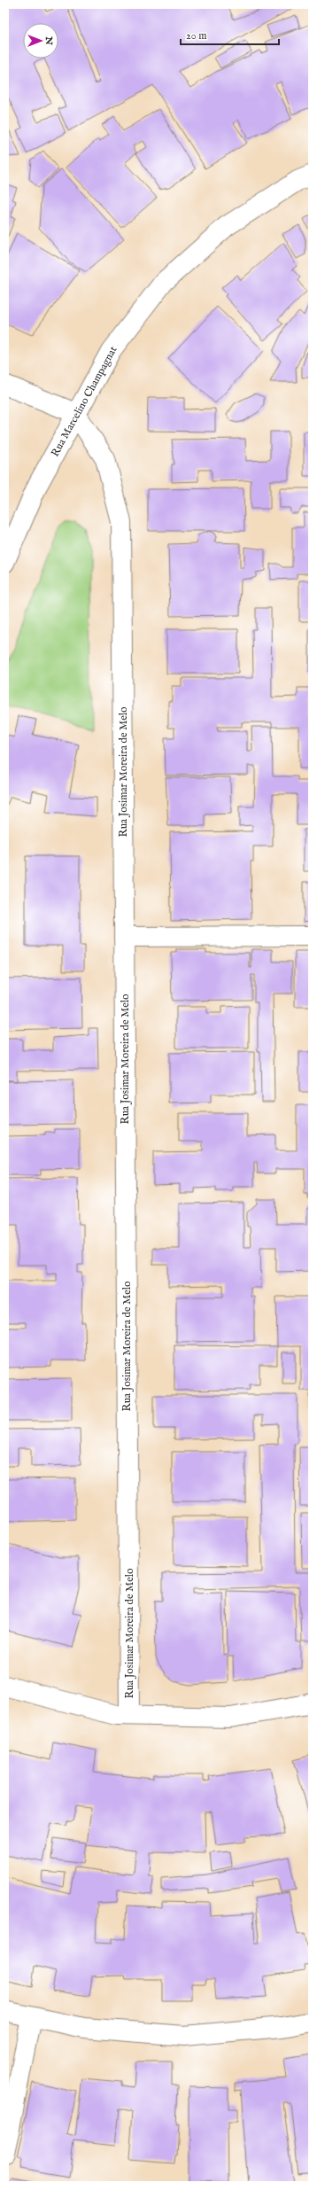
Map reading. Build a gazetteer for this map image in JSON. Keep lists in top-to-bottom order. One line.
{"streets":{"street":["Rua Marcelino Champagnat","Rua Josimar Moreira de Melo"]},"crossings":[["Rua Marcelino Champagnat","Rua Josimar Moreira de Melo"]],"scale_bar":"20 m","north":"right"}
